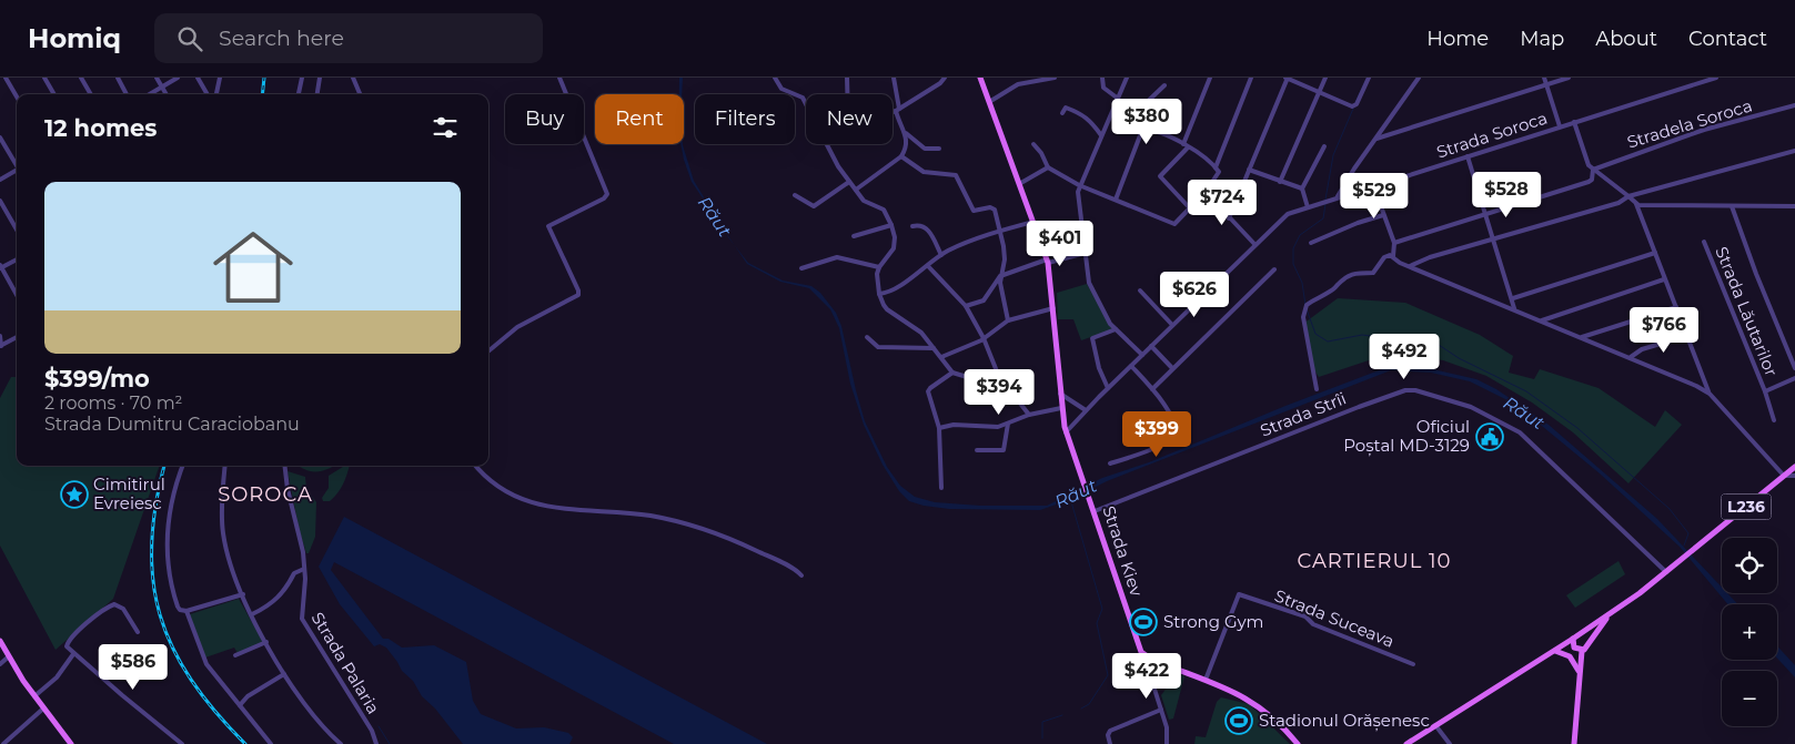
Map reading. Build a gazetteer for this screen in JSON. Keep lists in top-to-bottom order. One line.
{"streets":{"main road":["L236","Strada Kiev"],"street":["Stradela Sorocа","Strada Soroca","Strada Lăutarilor","Strada Strîi","Strada Suceava","Strada Palaria"]},"crossings":[["Strada Soroca","Strada Kiev"],["Strada Strîi","L236"],["Strada Strîi","Strada Kiev"]],"districts":["SOROCA","CARTIERUL 10"],"water":["Răut"],"places":{"public building":["Oficiul Poștal MD-3129"],"place":["Cimitirul Evreiesc"],"sports":["Strong Gym","Stadionul Orășenesc"]},"page":{"header":"Homiq","search":"Search here","nav":["Home","Map","About","Contact"],"chip":["Buy","Rent","Filters","New"],"heading":"12 homes","price":["$380","$528","$529","$724","$401","$626","$766","$492","$394","$399","$586","$422"],"list":[{"name":"$399/mo","note":"2 rooms · 70 m² · Strada Dumitru Caraciobanu"}],"map_buttons":["+","−"]}}
